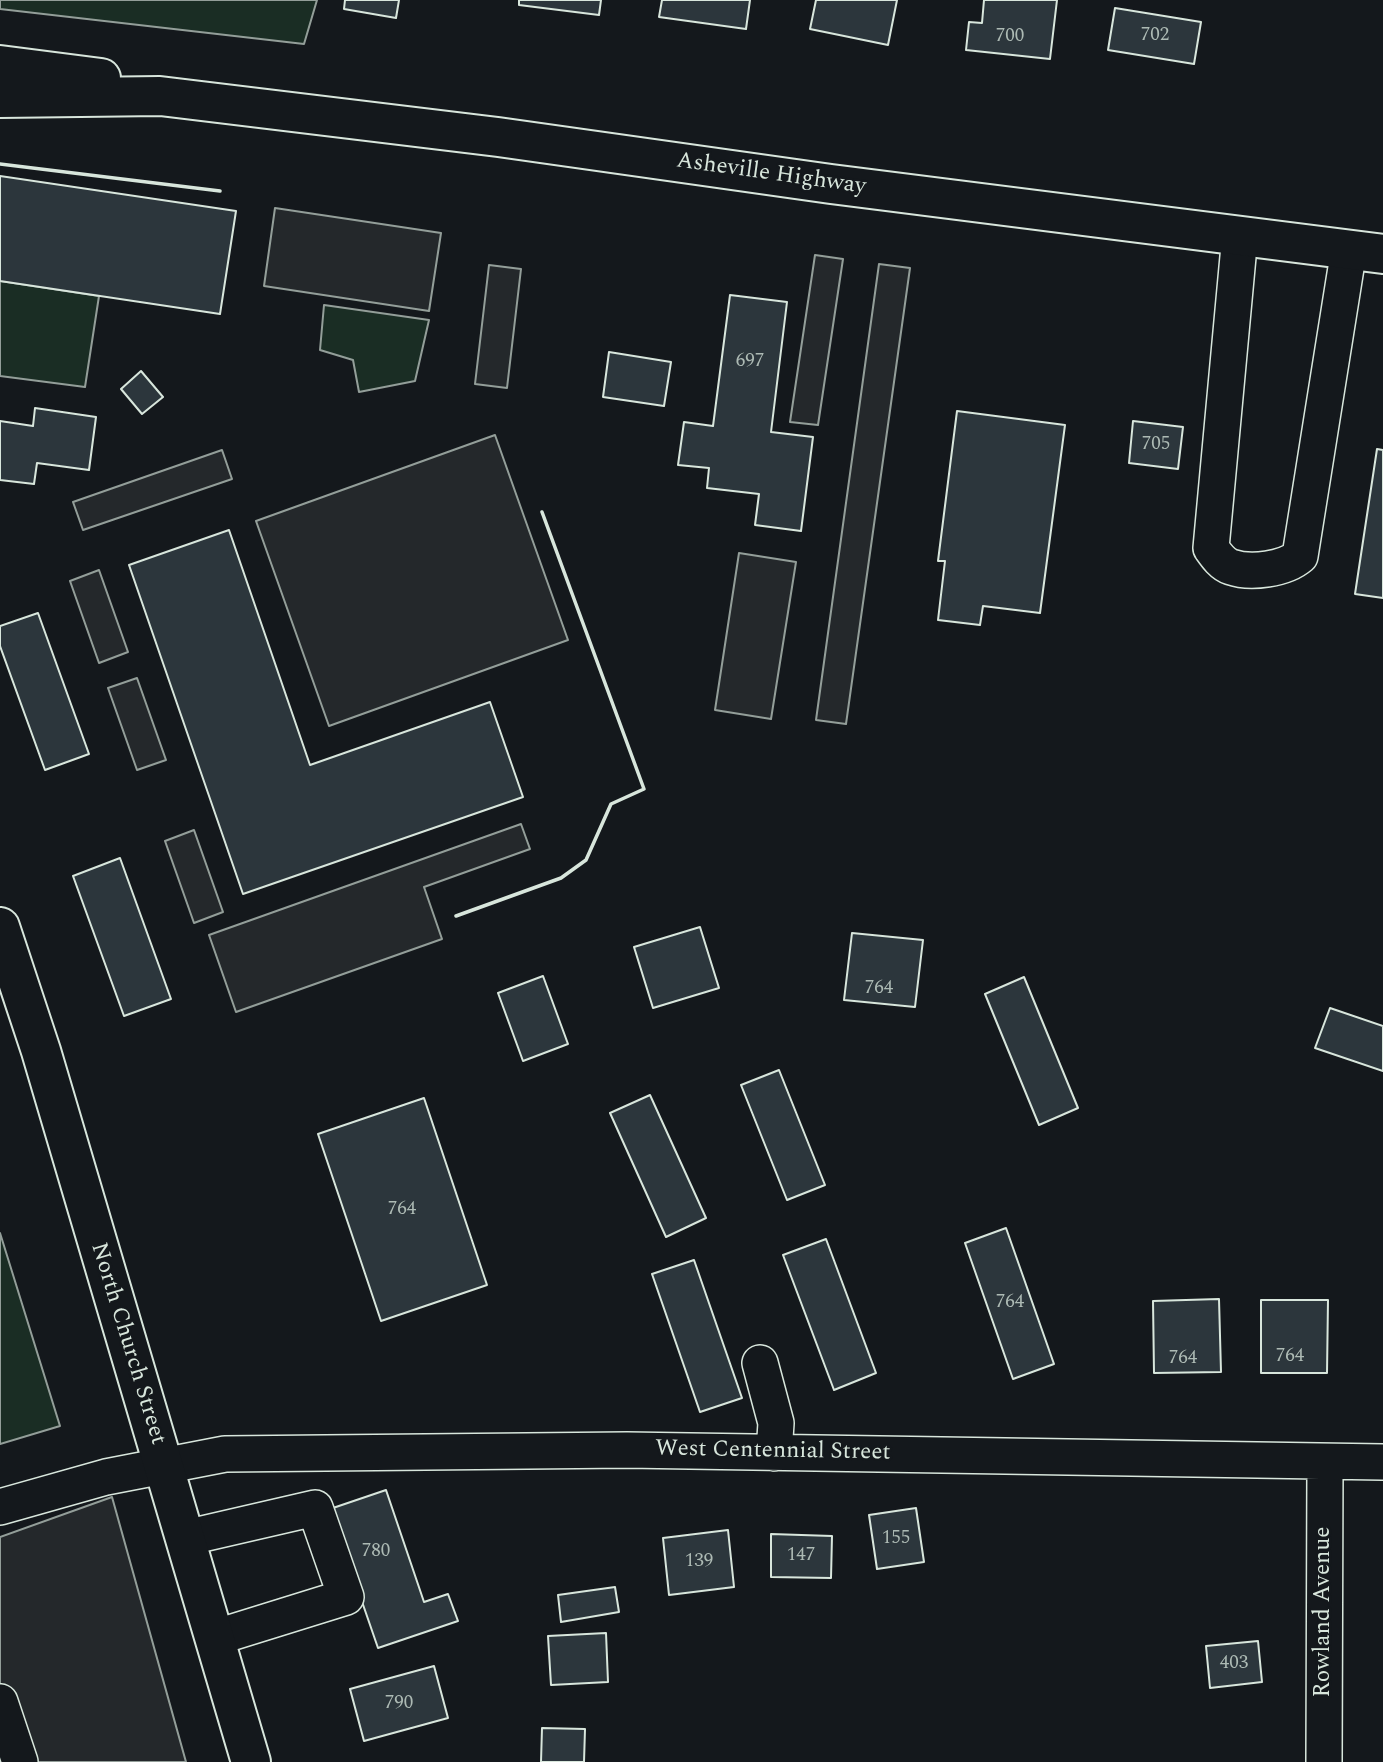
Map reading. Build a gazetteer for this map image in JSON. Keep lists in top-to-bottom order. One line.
{"streets":{"main road":["Asheville Highway","North Church Street"],"street":["West Centennial Street","Rowland Avenue"]},"crossings":[["North Church Street","West Centennial Street"],["West Centennial Street","Rowland Avenue"]],"house_numbers":["702","700","697","705","764","764","764","764","764","155","780","147","139","403","790"]}
